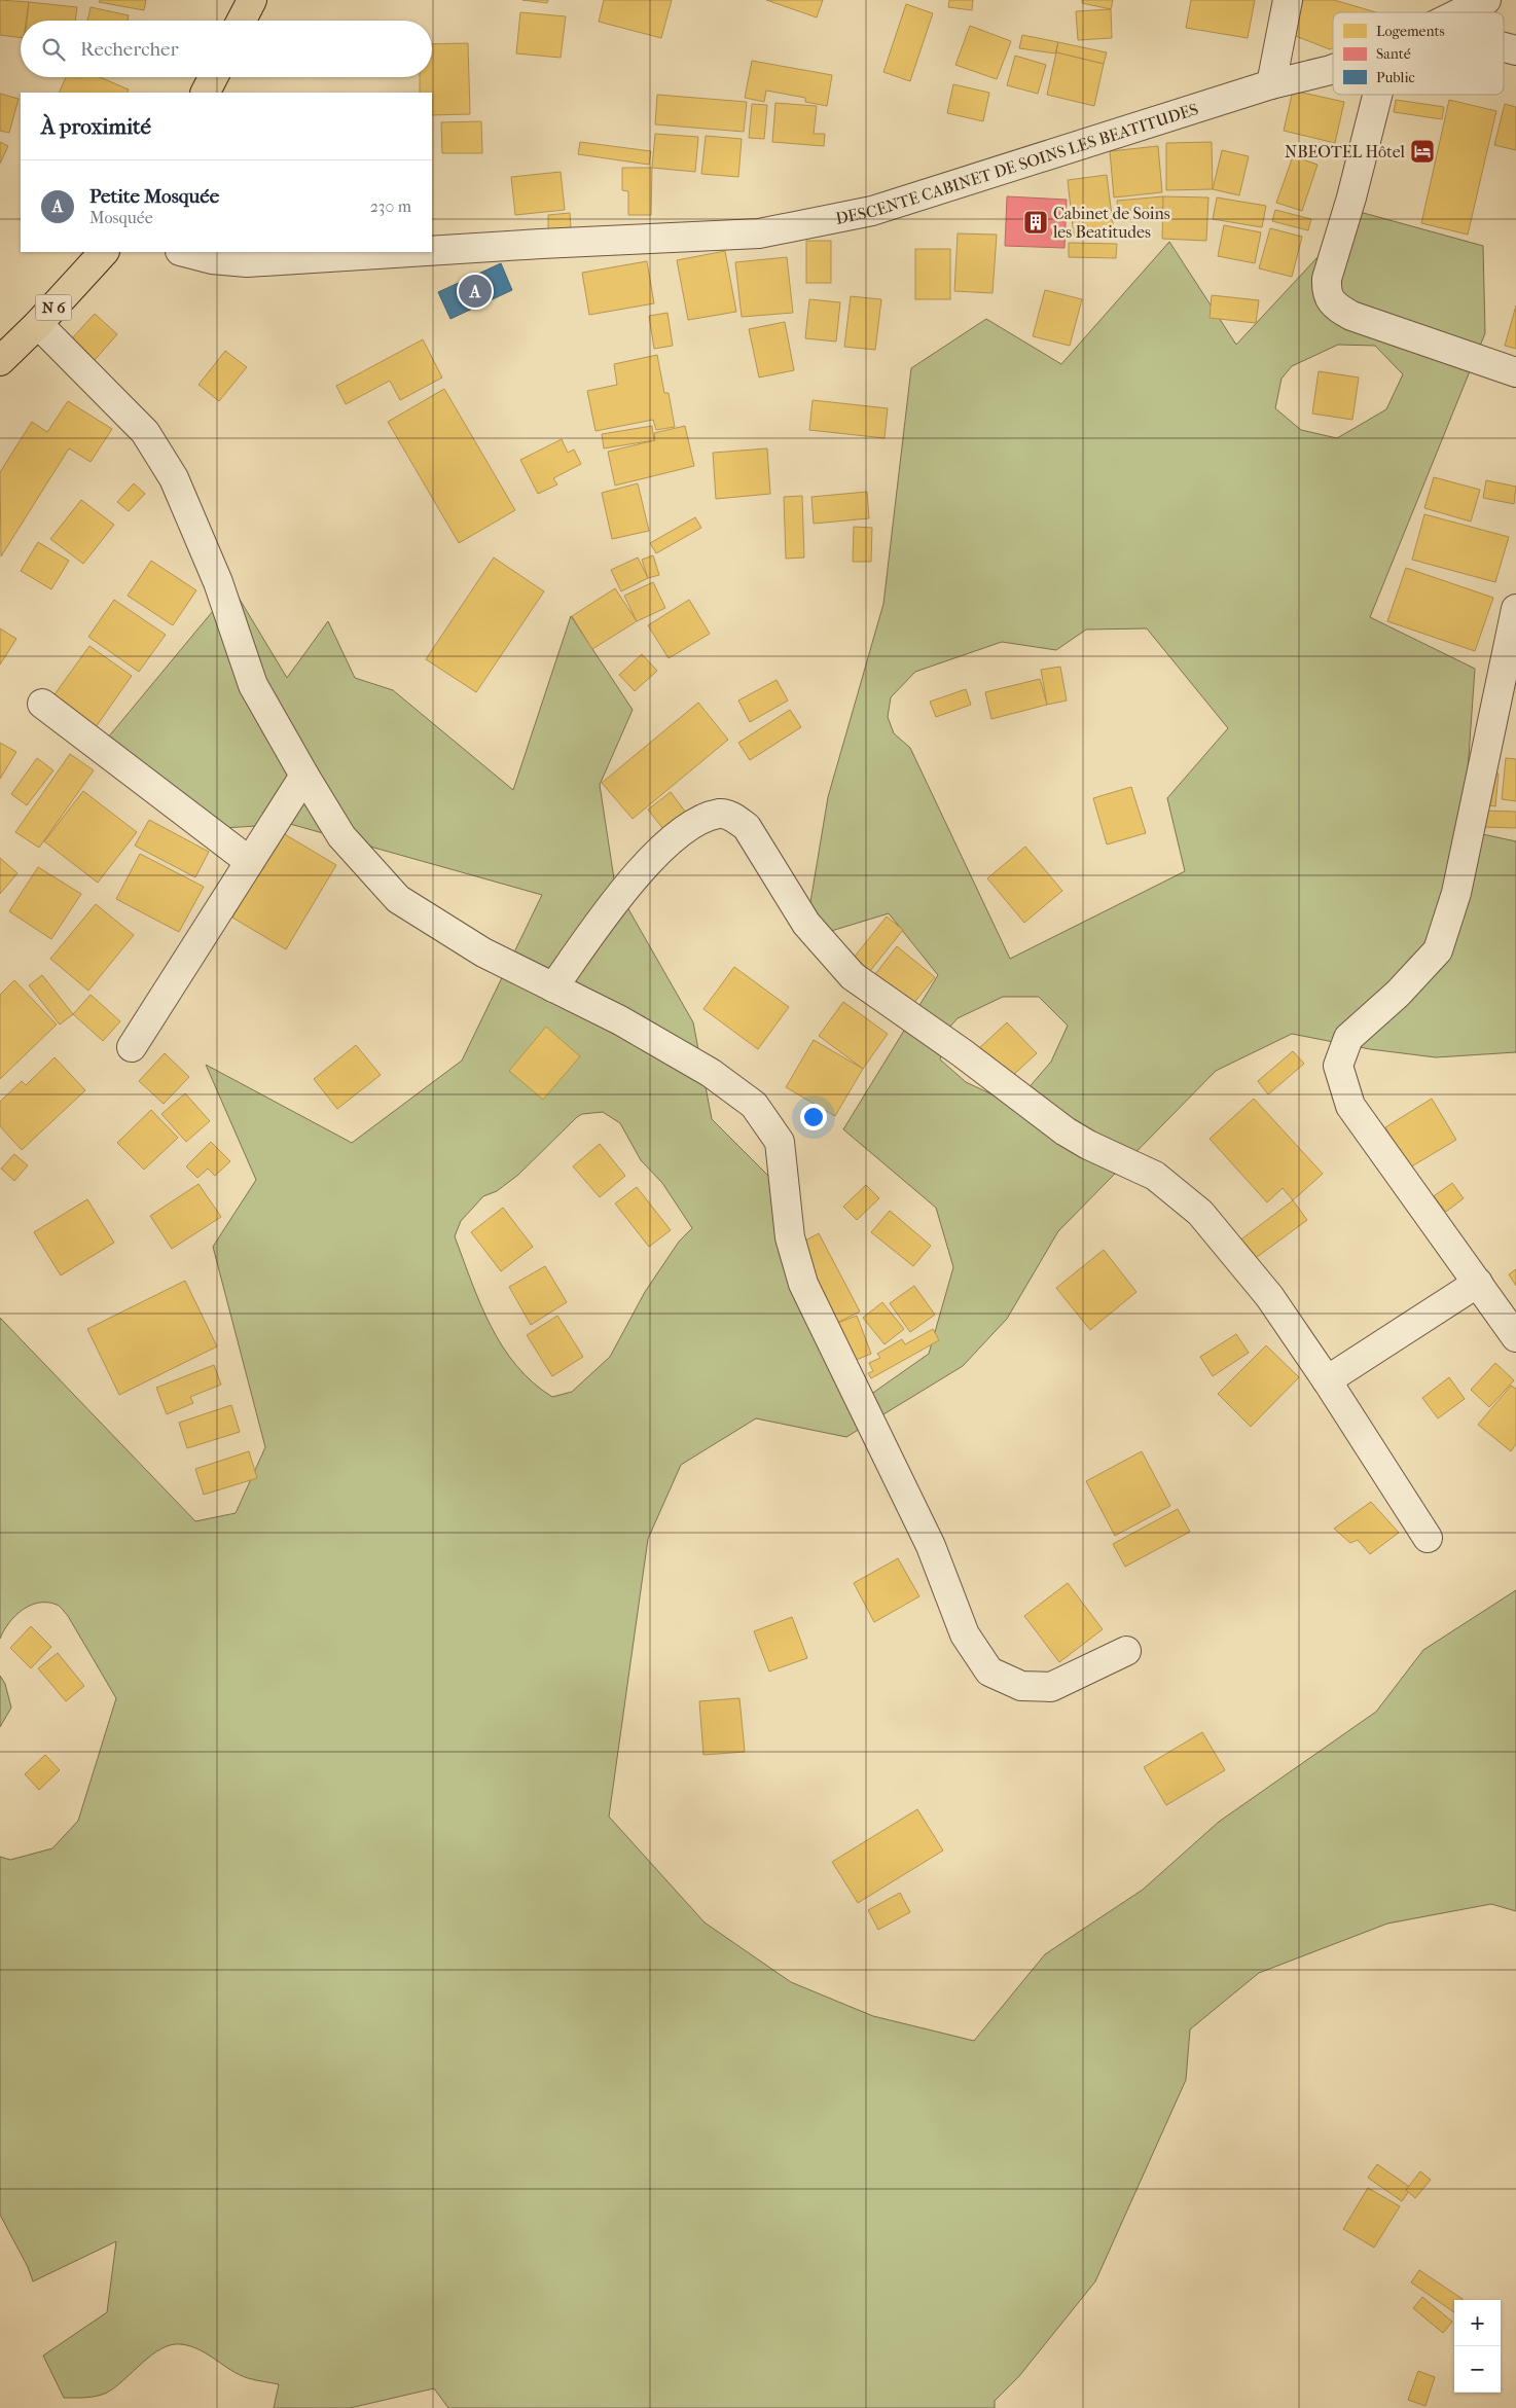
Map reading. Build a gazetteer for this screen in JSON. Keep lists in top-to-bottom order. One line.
{"streets":{"highway":["N 6"],"street":["DESCENTE CABINET DE SOINS LES BEATITUDES"]},"places":{"hotel":["NBEOTEL Hôtel"],"building":["Cabinet de Soins les Beatitudes"]},"legend":["Logements","Santé","Public"],"page":{"search":"Rechercher","heading":"À proximité","list":[{"mark":"A","name":"Petite Mosquée","note":"Mosquée","value":"230 m"}],"pins":"A","map_buttons":["+","−"]}}
